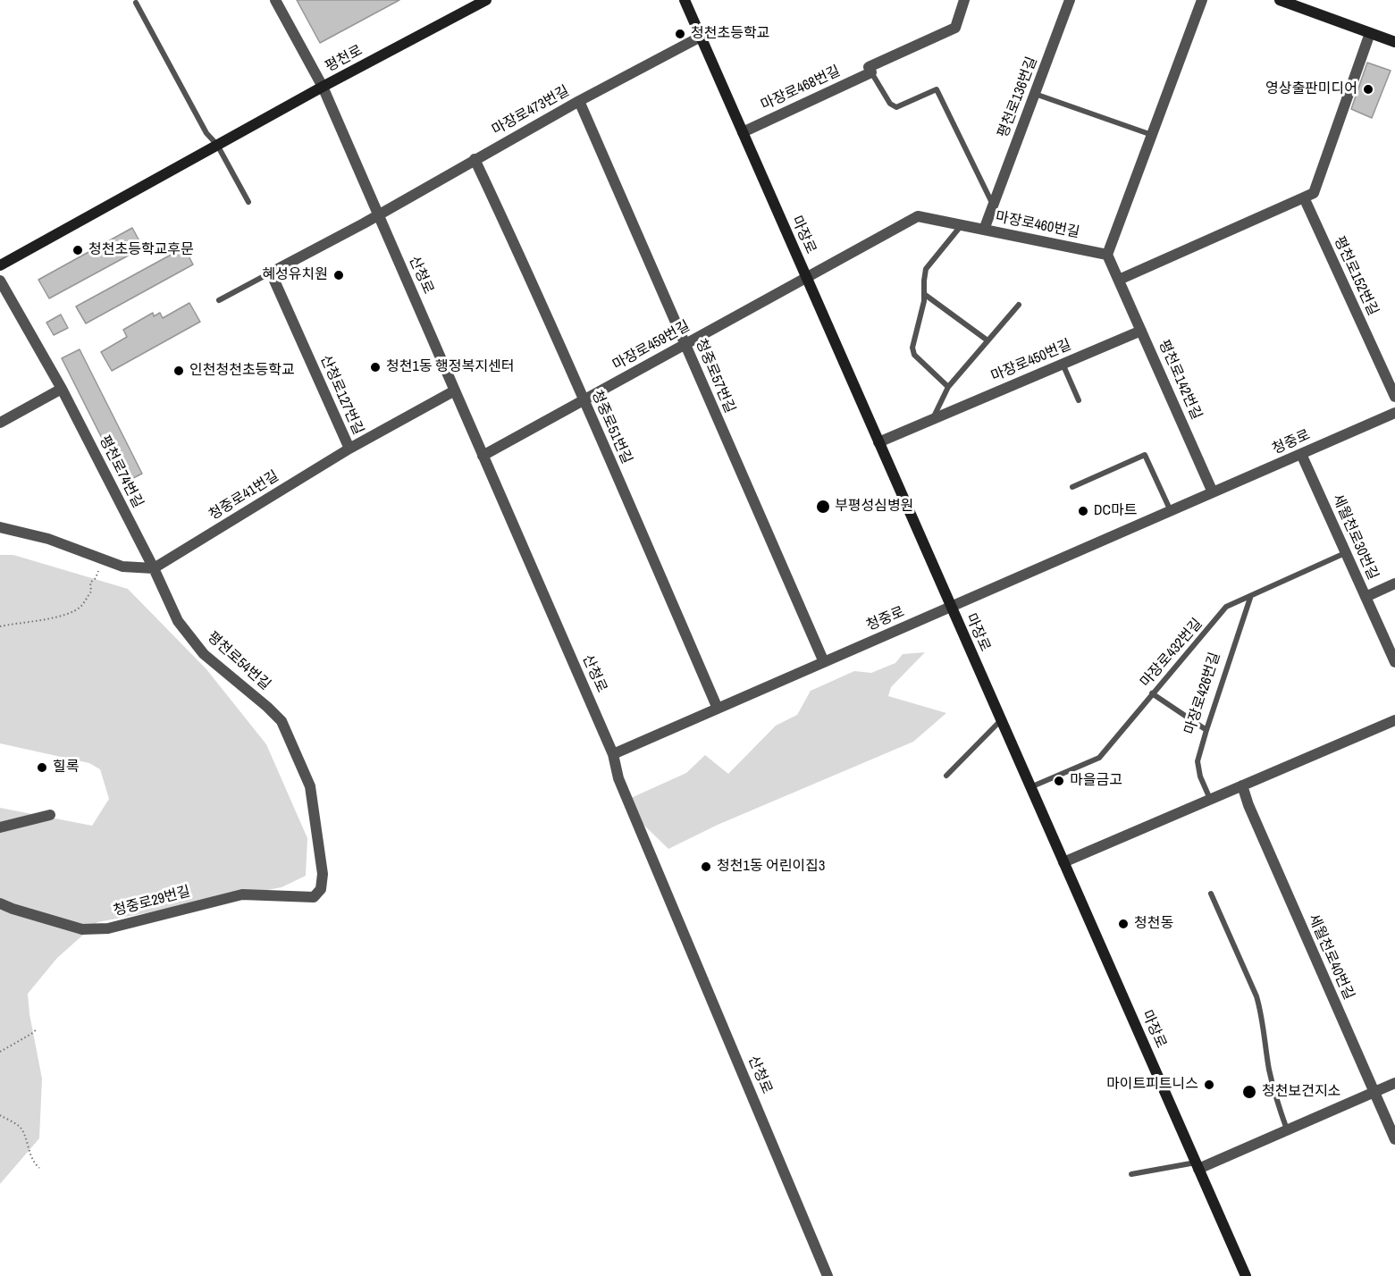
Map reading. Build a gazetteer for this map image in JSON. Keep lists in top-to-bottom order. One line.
{"streets":{"main road":["평천로","마장로"],"street":["마장로468번길","평천로136번길","마장로473번길","마장로460번길","산청로","평천로152번길","마장로459번길","마장로450번길","청중로57번길","평천로142번길","산청로127번길","청중로51번길","청중로","평천로74번길","청중로41번길","세월천로30번길","평천로54번길","청중로29번길","세월천로40번길"],"lane":["마장로432번길","마장로426번길"]},"crossings":[["평천로","산청로"],["마장로468번길","마장로"],["평천로136번길","마장로460번길"],["마장로473번길","마장로"],["마장로473번길","산청로"],["마장로473번길","청중로57번길"],["마장로473번길","청중로51번길"],["마장로460번길","마장로"],["마장로460번길","마장로459번길"],["마장로460번길","평천로142번길"],["마장로","마장로459번길"],["마장로","마장로450번길"],["마장로","청중로"],["마장로","마장로432번길"],["산청로","마장로459번길"],["산청로","산청로127번길"],["산청로","청중로"],["마장로459번길","청중로57번길"],["마장로459번길","청중로51번길"],["마장로450번길","평천로142번길"],["청중로57번길","청중로"],["평천로142번길","청중로"],["산청로127번길","청중로41번길"],["청중로51번길","청중로"],["청중로","세월천로30번길"],["평천로74번길","청중로41번길"],["평천로74번길","평천로54번길"],["청중로41번길","평천로54번길"],["세월천로30번길","마장로432번길"],["마장로432번길","마장로426번길"],["평천로54번길","청중로29번길"]],"places":["청천초등학교","영상출판미디어","청천초등학교후문","혜성유치원","청천1동 행정복지센터","인천청천초등학교","부평성심병원","DC마트","힐록","마을금고","청천1동 어린이집3","청천동","마이트피트니스","청천보건지소"]}
